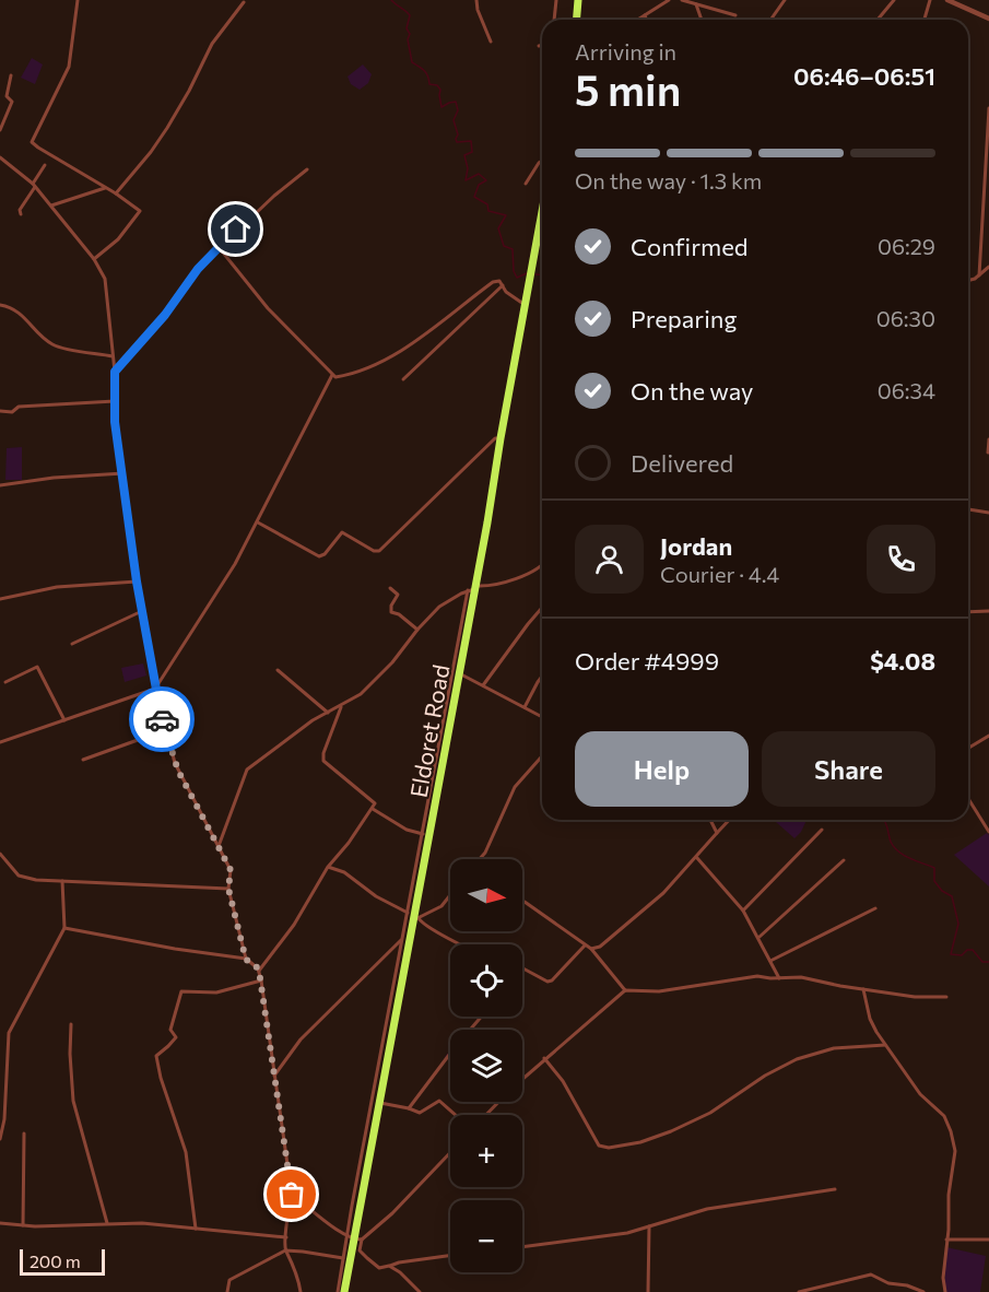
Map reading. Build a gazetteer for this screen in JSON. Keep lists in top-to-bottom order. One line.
{"streets":{"highway":["Eldoret Road"]},"scale_bar":"200 m","north":"right","page":{"heading":["5 min","Arriving in","06:46–06:51"],"panel":["Jordan","Courier · 4.4","Order #4999","$4.08"],"bar":"On the way · 1.3 km","list":[["Confirmed","06:29"],["Preparing","06:30"],["On the way","06:34"],"Delivered"],"buttons":["Help","Share"],"map_buttons":["+","−"],"scale":"200 m"}}
